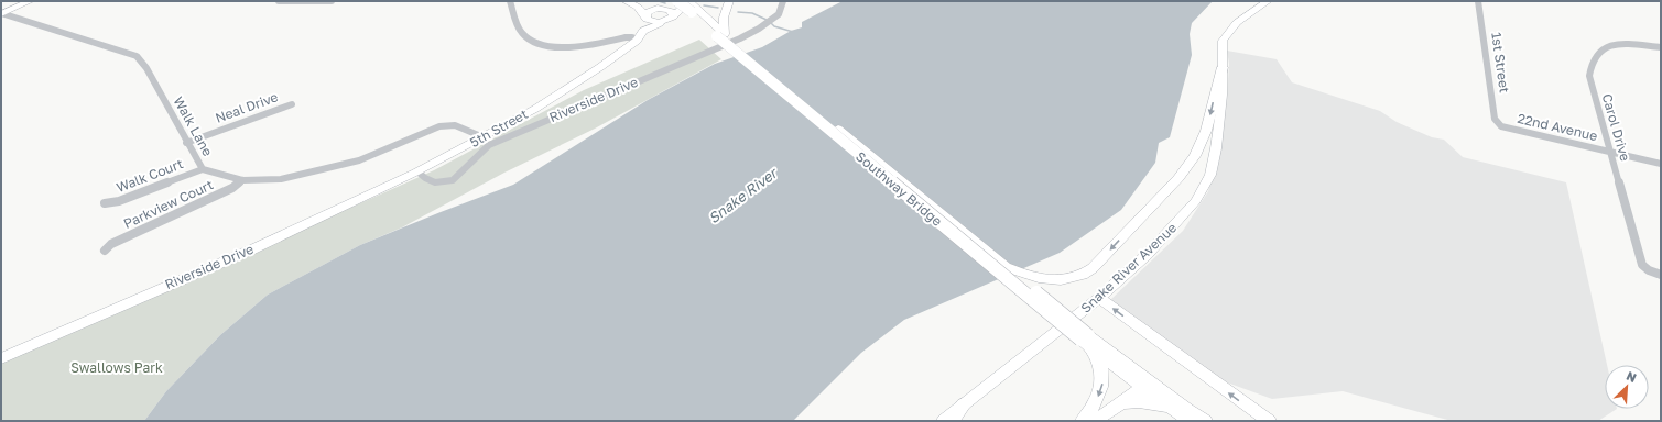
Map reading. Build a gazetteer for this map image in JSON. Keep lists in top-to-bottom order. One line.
{"streets":{"main road":["Riverside Drive","5th Street","Southway Bridge","Snake River Avenue"],"street":["1st Street","Neal Drive","Walk Lane","22nd Avenue","Carol Drive","Walk Court","Parkview Court"]},"crossings":[["1st Street","22nd Avenue"],["Riverside Drive","5th Street"],["Neal Drive","Walk Lane"],["Walk Lane","5th Street"],["Walk Lane","Walk Court"],["Walk Lane","Parkview Court"],["22nd Avenue","Carol Drive"]],"water":["Snake River"],"parks":["Swallows Park"],"north":"top right"}
